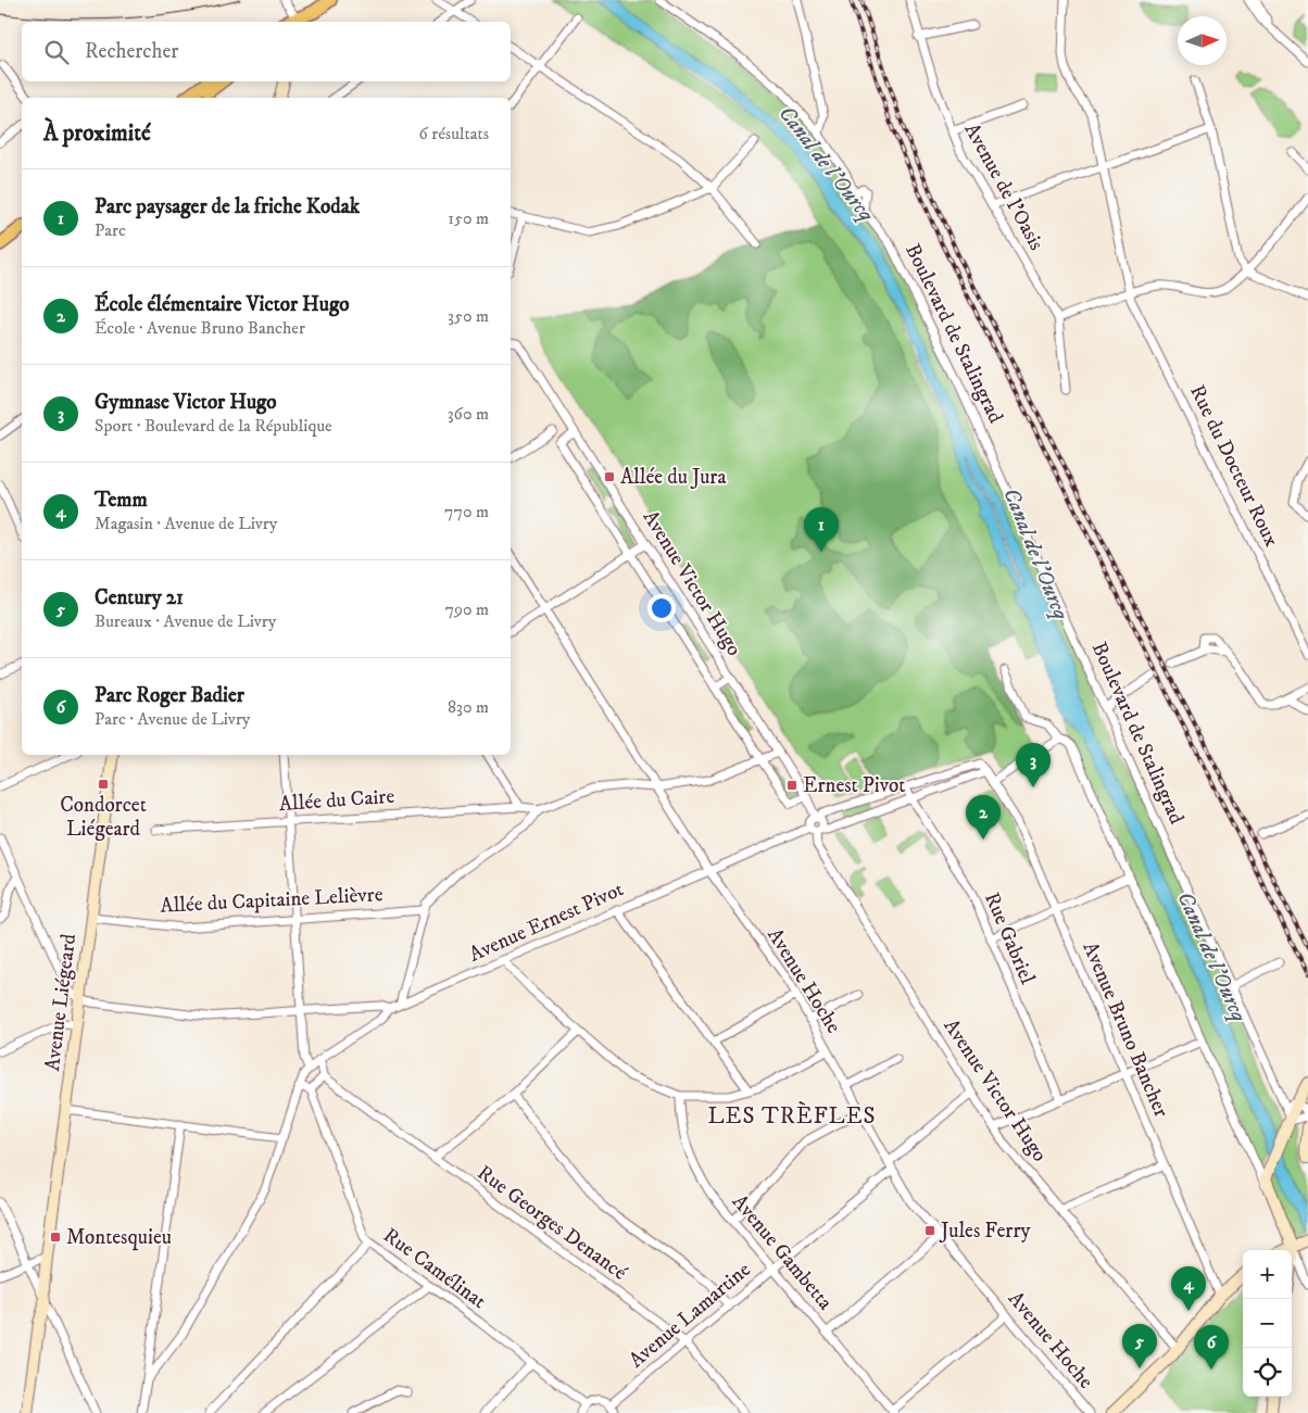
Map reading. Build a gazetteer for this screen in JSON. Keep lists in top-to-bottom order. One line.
{"streets":{"street":["Avenue de l'Oasis","Boulevard de Stalingrad","Rue du Docteur Roux","Avenue Victor Hugo","Allée du Caire","Allée du Capitaine Lelièvre","Avenue Ernest Pivot","Rue Gabriel","Avenue Hoche","Avenue Liégeard","Avenue Bruno Bancher","Rue Georges Denancé","Avenue Gambetta","Rue Camélinat","Avenue Lamartine"]},"crossings":[["Avenue Victor Hugo","Avenue Ernest Pivot"],["Allée du Capitaine Lelièvre","Avenue Liégeard"],["Avenue Ernest Pivot","Rue Gabriel"],["Avenue Ernest Pivot","Avenue Hoche"],["Avenue Ernest Pivot","Avenue Bruno Bancher"],["Avenue Hoche","Avenue Lamartine"],["Rue Georges Denancé","Avenue Lamartine"],["Avenue Gambetta","Avenue Lamartine"]],"districts":["LES TRÈFLES"],"water":["Canal de l'Ourcq"],"places":{"transit":["Allée du Jura","Condorcet Liégeard","Ernest Pivot","Jules Ferry","Montesquieu"]},"north":"right","page":{"search":"Rechercher","heading":["À proximité","6 résultats"],"list":[{"mark":"1","name":"Parc paysager de la friche Kodak","note":"Parc","value":"150 m"},{"mark":"2","name":"École élémentaire Victor Hugo","note":"École · Avenue Bruno Bancher","value":"350 m"},{"mark":"3","name":"Gymnase Victor Hugo","note":"Sport · Boulevard de la République","value":"360 m"},{"mark":"4","name":"Temm","note":"Magasin · Avenue de Livry","value":"770 m"},{"mark":"5","name":"Century 21","note":"Bureaux · Avenue de Livry","value":"790 m"},{"mark":"6","name":"Parc Roger Badier","note":"Parc · Avenue de Livry","value":"830 m"}],"pins":["1","3","2","4","5","6"],"map_buttons":["+","−"]}}
